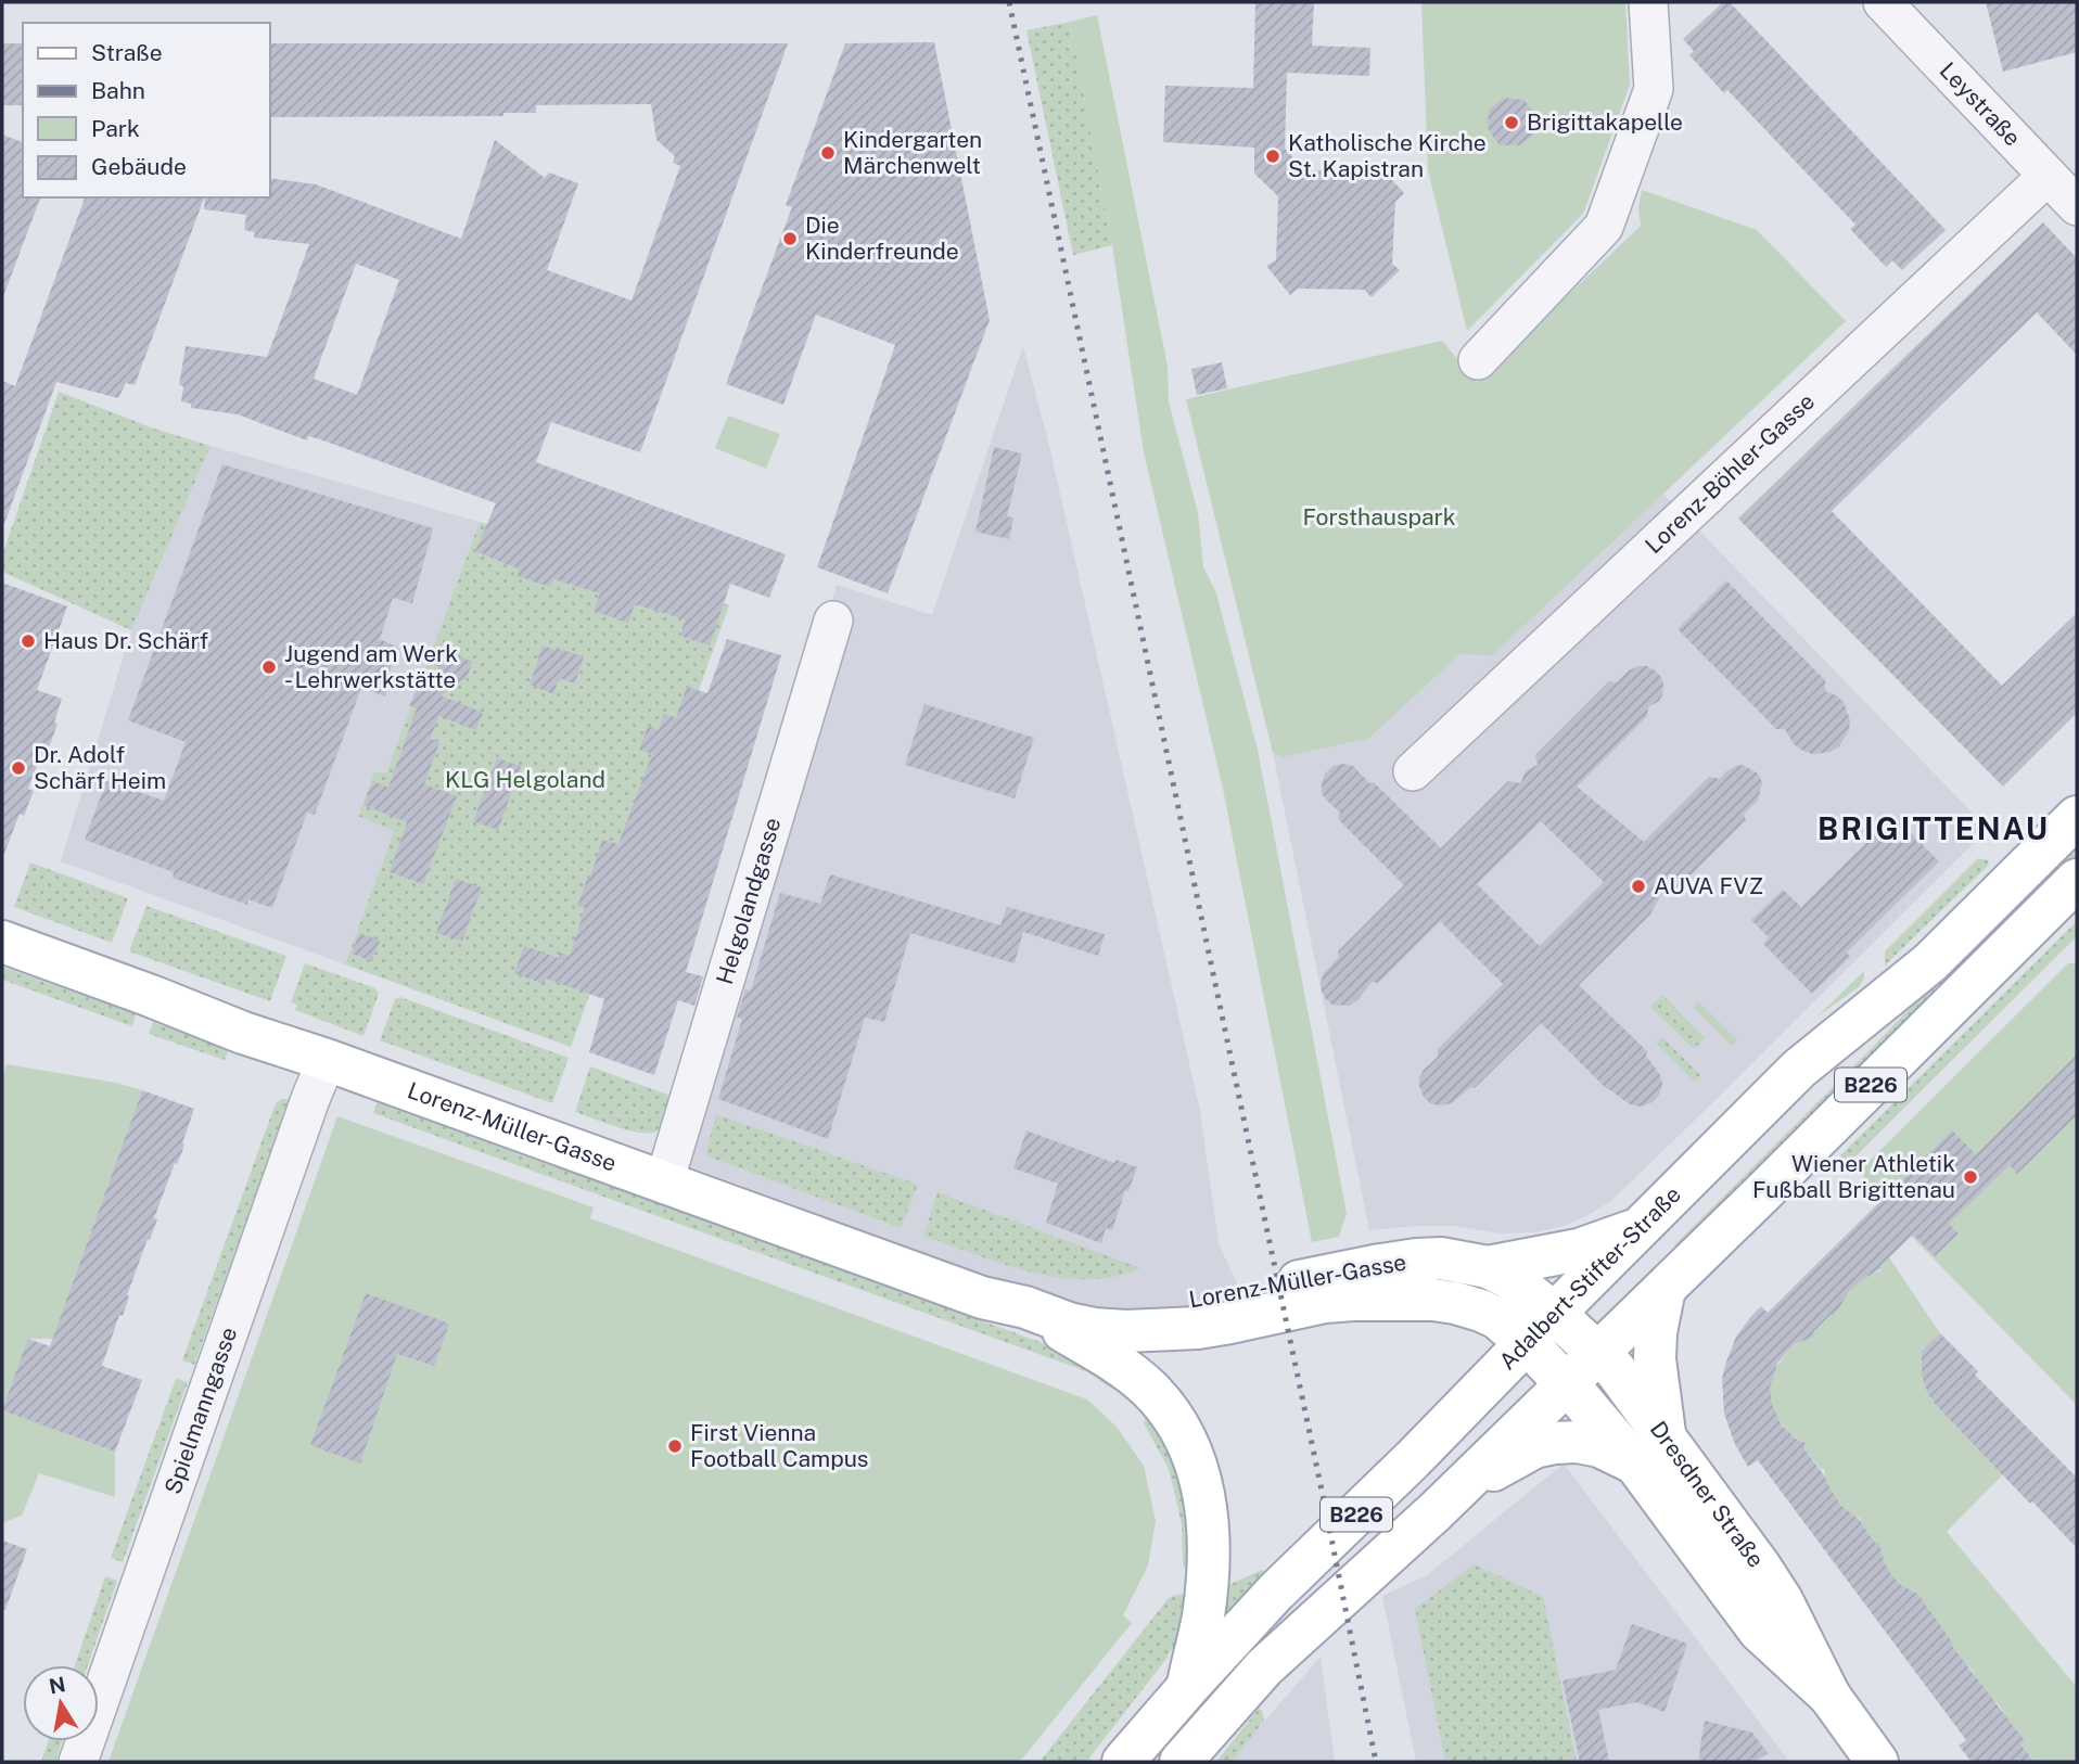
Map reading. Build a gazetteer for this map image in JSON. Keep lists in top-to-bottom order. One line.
{"streets":{"main road":["B226","Lorenz-Müller-Gasse","Adalbert-Stifter-Straße","Dresdner Straße"],"street":["Leystraße","Lorenz-Böhler-Gasse","Helgolandgasse","Spielmanngasse"]},"crossings":[["Leystraße","Lorenz-Böhler-Gasse"],["Helgolandgasse","Lorenz-Müller-Gasse"],["B226","Dresdner Straße"],["Lorenz-Müller-Gasse","Adalbert-Stifter-Straße"],["Lorenz-Müller-Gasse","Spielmanngasse"],["Lorenz-Müller-Gasse","Dresdner Straße"],["Adalbert-Stifter-Straße","Dresdner Straße"]],"districts":["BRIGITTENAU"],"parks":["Forsthauspark","KLG Helgoland"],"places":["Brigittakapelle","Kindergarten Märchenwelt","Katholische Kirche St. Kapistran","Die Kinderfreunde","Haus Dr. Schärf","Jugend am Werk - Lehrwerkstätte","Dr. Adolf Schärf Heim","AUVA FVZ","Wiener Athletik Fußball Brigittenau","First Vienna Football Campus"],"legend":["Straße","Bahn","Park","Gebäude"],"north":"top"}
